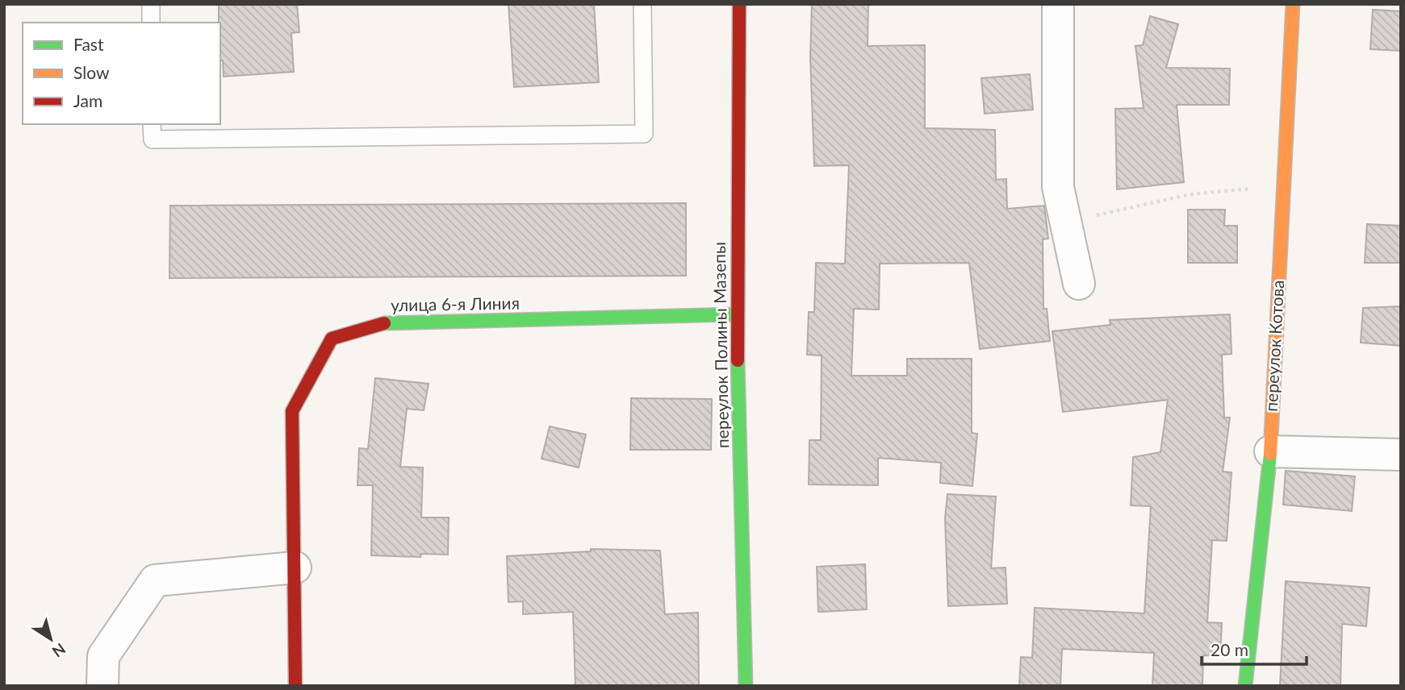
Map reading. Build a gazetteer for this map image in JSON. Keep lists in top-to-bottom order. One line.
{"streets":{"street":["улица 6-я Линия","переулок Полины Мазепы","переулок Котова"]},"crossings":[["улица 6-я Линия","переулок Полины Мазепы"]],"legend":["Fast","Slow","Jam"],"scale_bar":"20 m","north":"bottom right"}
